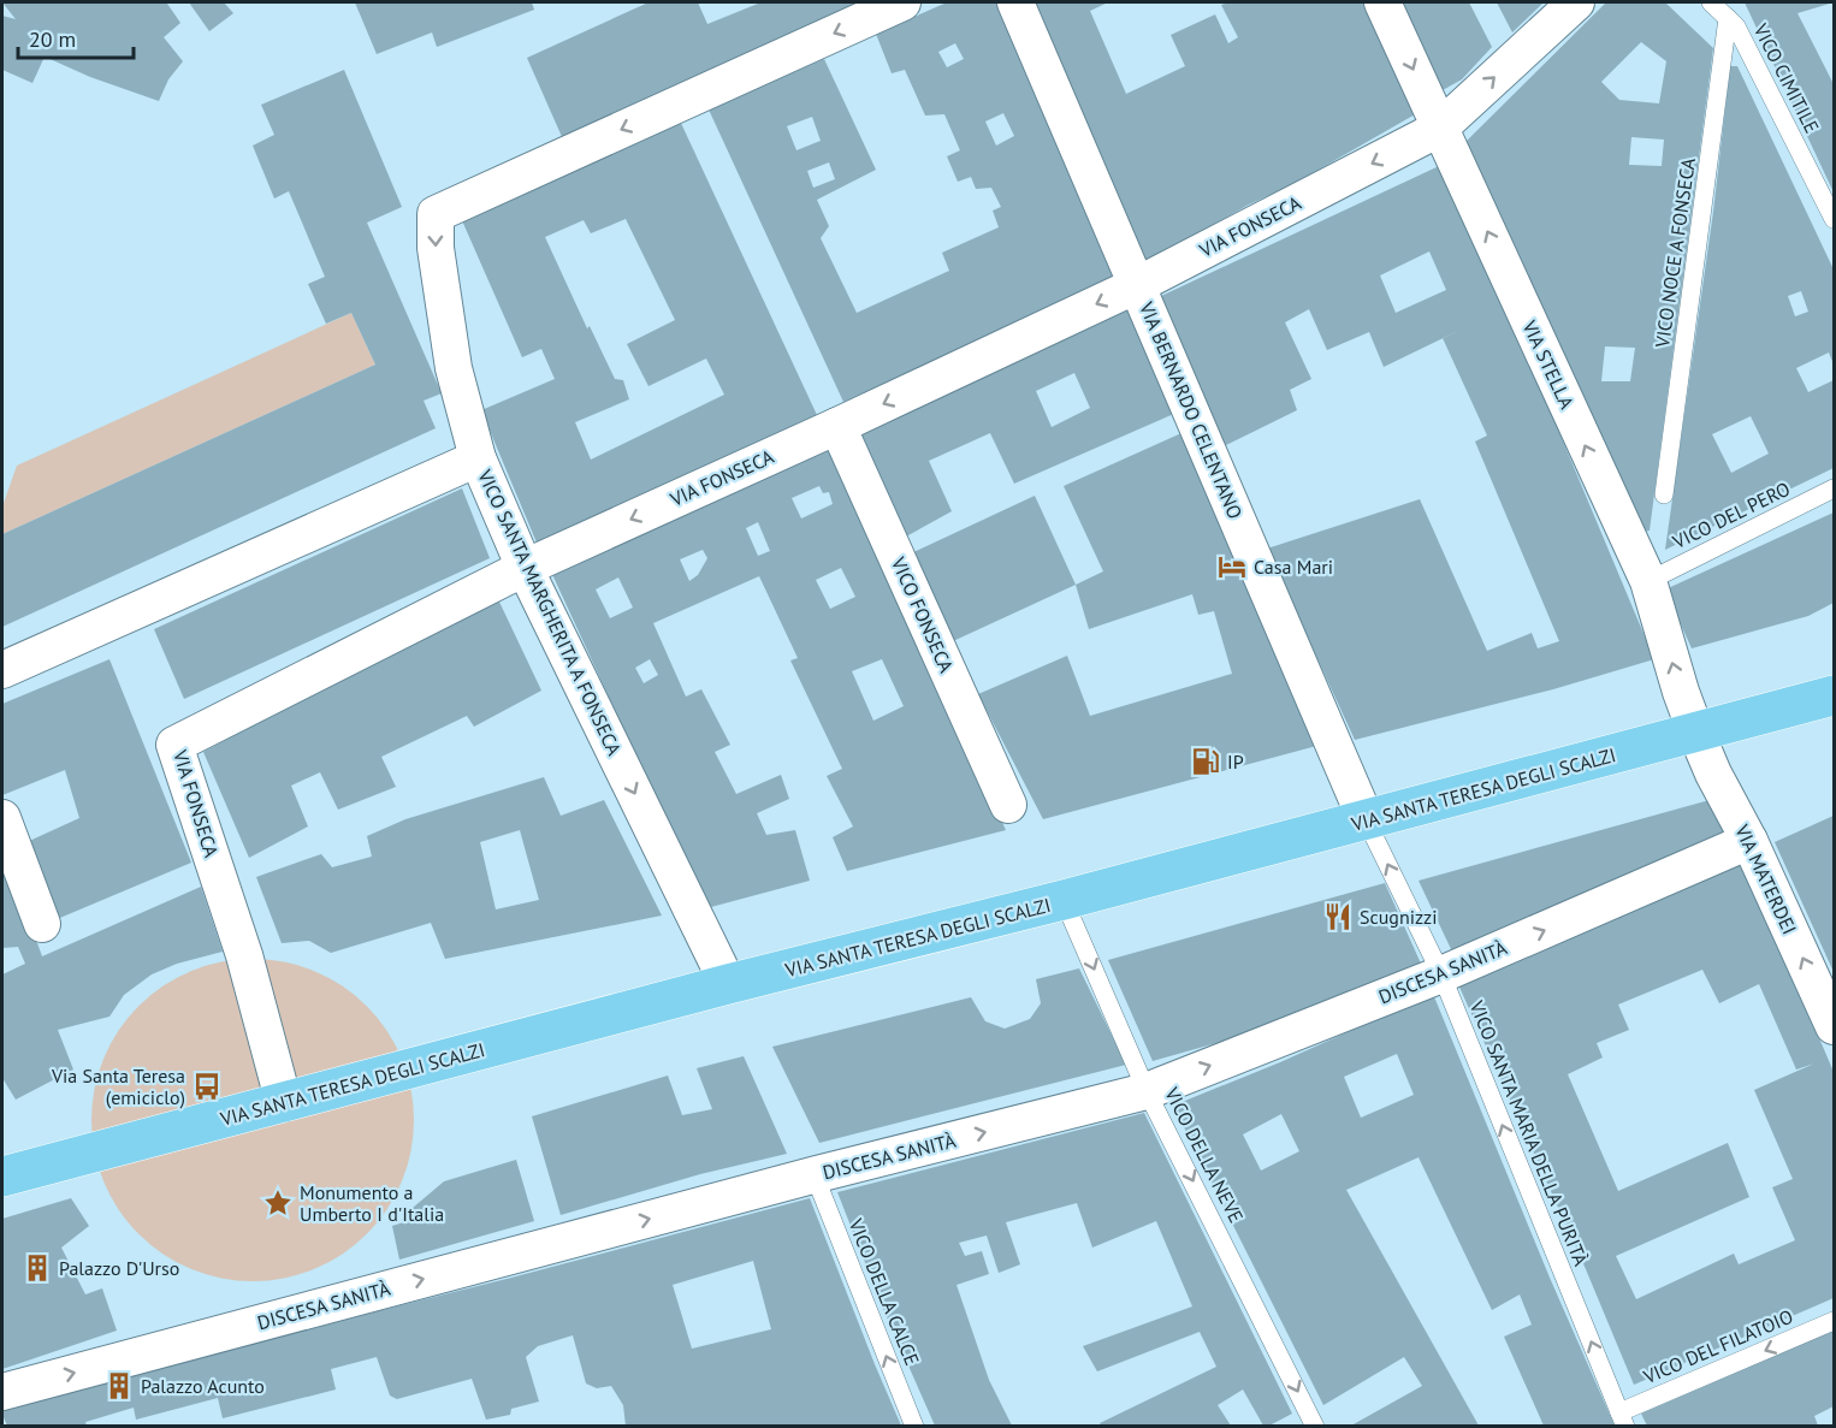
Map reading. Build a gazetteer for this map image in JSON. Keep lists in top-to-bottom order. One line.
{"streets":{"main road":["VIA SANTA TERESA DEGLI SCALZI"],"street":["VIA FONSECA","VIA STELLA","VIA BERNARDO CELENTANO","VICO SANTA MARGHERITA A FONSECA","VICO FONSECA","VIA MATERDEI","DISCESA SANITÀ"],"lane":["VICO CIMITILE","VICO NOCE A FONSECA","VICO DEL PERO","VICO SANTA MARIA DELLA PURITÀ","VICO DELLA NEVE","VICO DELLA CALCE","VICO DEL FILATOIO"]},"crossings":[["VICO CIMITILE","VICO NOCE A FONSECA"],["VIA FONSECA","VIA STELLA"],["VIA FONSECA","VIA BERNARDO CELENTANO"],["VIA FONSECA","VICO SANTA MARGHERITA A FONSECA"],["VIA FONSECA","VICO FONSECA"],["VIA FONSECA","VIA SANTA TERESA DEGLI SCALZI"],["VIA STELLA","VICO DEL PERO"],["VIA STELLA","VIA SANTA TERESA DEGLI SCALZI"],["VIA STELLA","VIA MATERDEI"],["VIA BERNARDO CELENTANO","VIA SANTA TERESA DEGLI SCALZI"],["VIA BERNARDO CELENTANO","VICO SANTA MARIA DELLA PURITÀ"],["VICO SANTA MARGHERITA A FONSECA","VIA SANTA TERESA DEGLI SCALZI"],["VIA SANTA TERESA DEGLI SCALZI","VIA MATERDEI"],["VIA SANTA TERESA DEGLI SCALZI","VICO SANTA MARIA DELLA PURITÀ"],["VIA SANTA TERESA DEGLI SCALZI","VICO DELLA NEVE"],["VIA MATERDEI","DISCESA SANITÀ"],["DISCESA SANITÀ","VICO SANTA MARIA DELLA PURITÀ"],["DISCESA SANITÀ","VICO DELLA NEVE"],["DISCESA SANITÀ","VICO DELLA CALCE"],["VICO SANTA MARIA DELLA PURITÀ","VICO DEL FILATOIO"]],"one_way":["VIA MATERDEI","DISCESA SANITÀ","VICO SANTA MARIA DELLA PURITÀ","VICO DELLA NEVE","VICO DELLA CALCE","VICO DEL FILATOIO"],"places":{"hotel":["Casa Mari"],"fuel station":["IP"],"restaurant":["Scugnizzi"],"bus stop":["Via Santa Teresa (emiciclo)"],"place":["Monumento a Umberto I d'Italia"],"building":["Palazzo D'Urso","Palazzo Acunto"]},"scale_bar":"20 m"}
